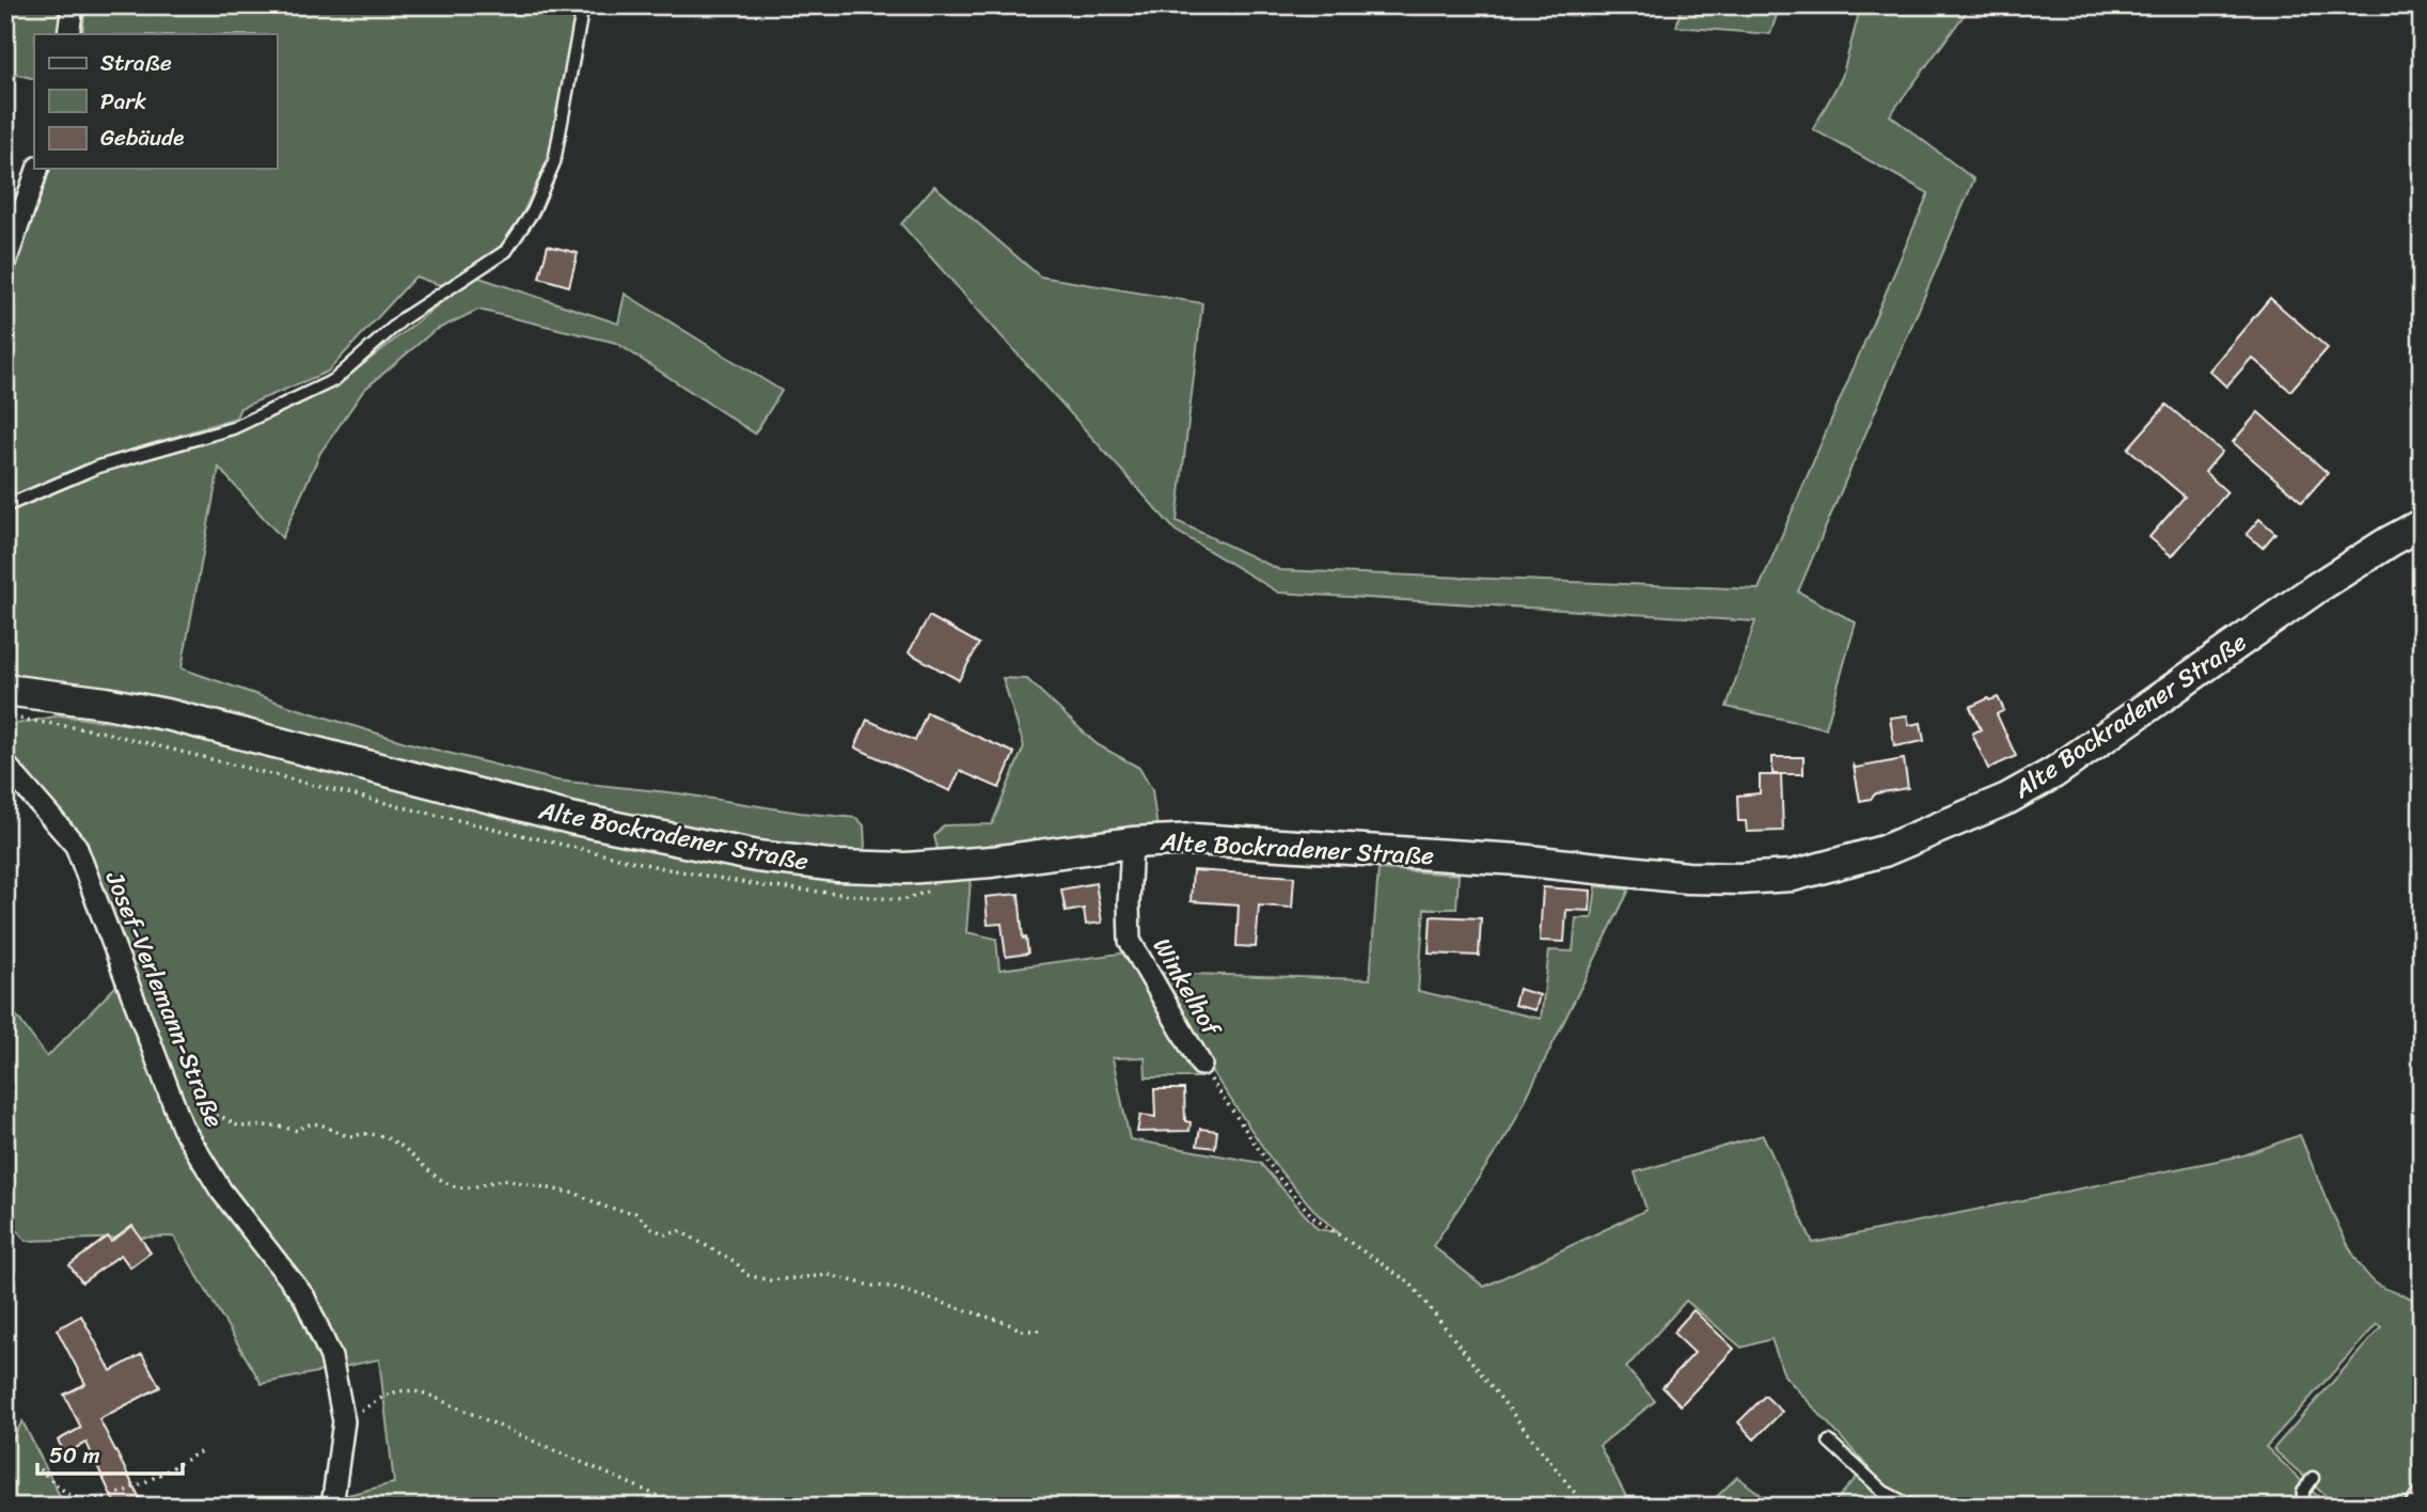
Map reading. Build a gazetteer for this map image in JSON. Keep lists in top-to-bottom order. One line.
{"streets":{"street":["Alte Bockradener Straße","Winkelhof","Josef-Verlemann-Straße"]},"crossings":[["Alte Bockradener Straße","Winkelhof"]],"legend":["Straße","Park","Gebäude"],"scale_bar":"50 m"}
